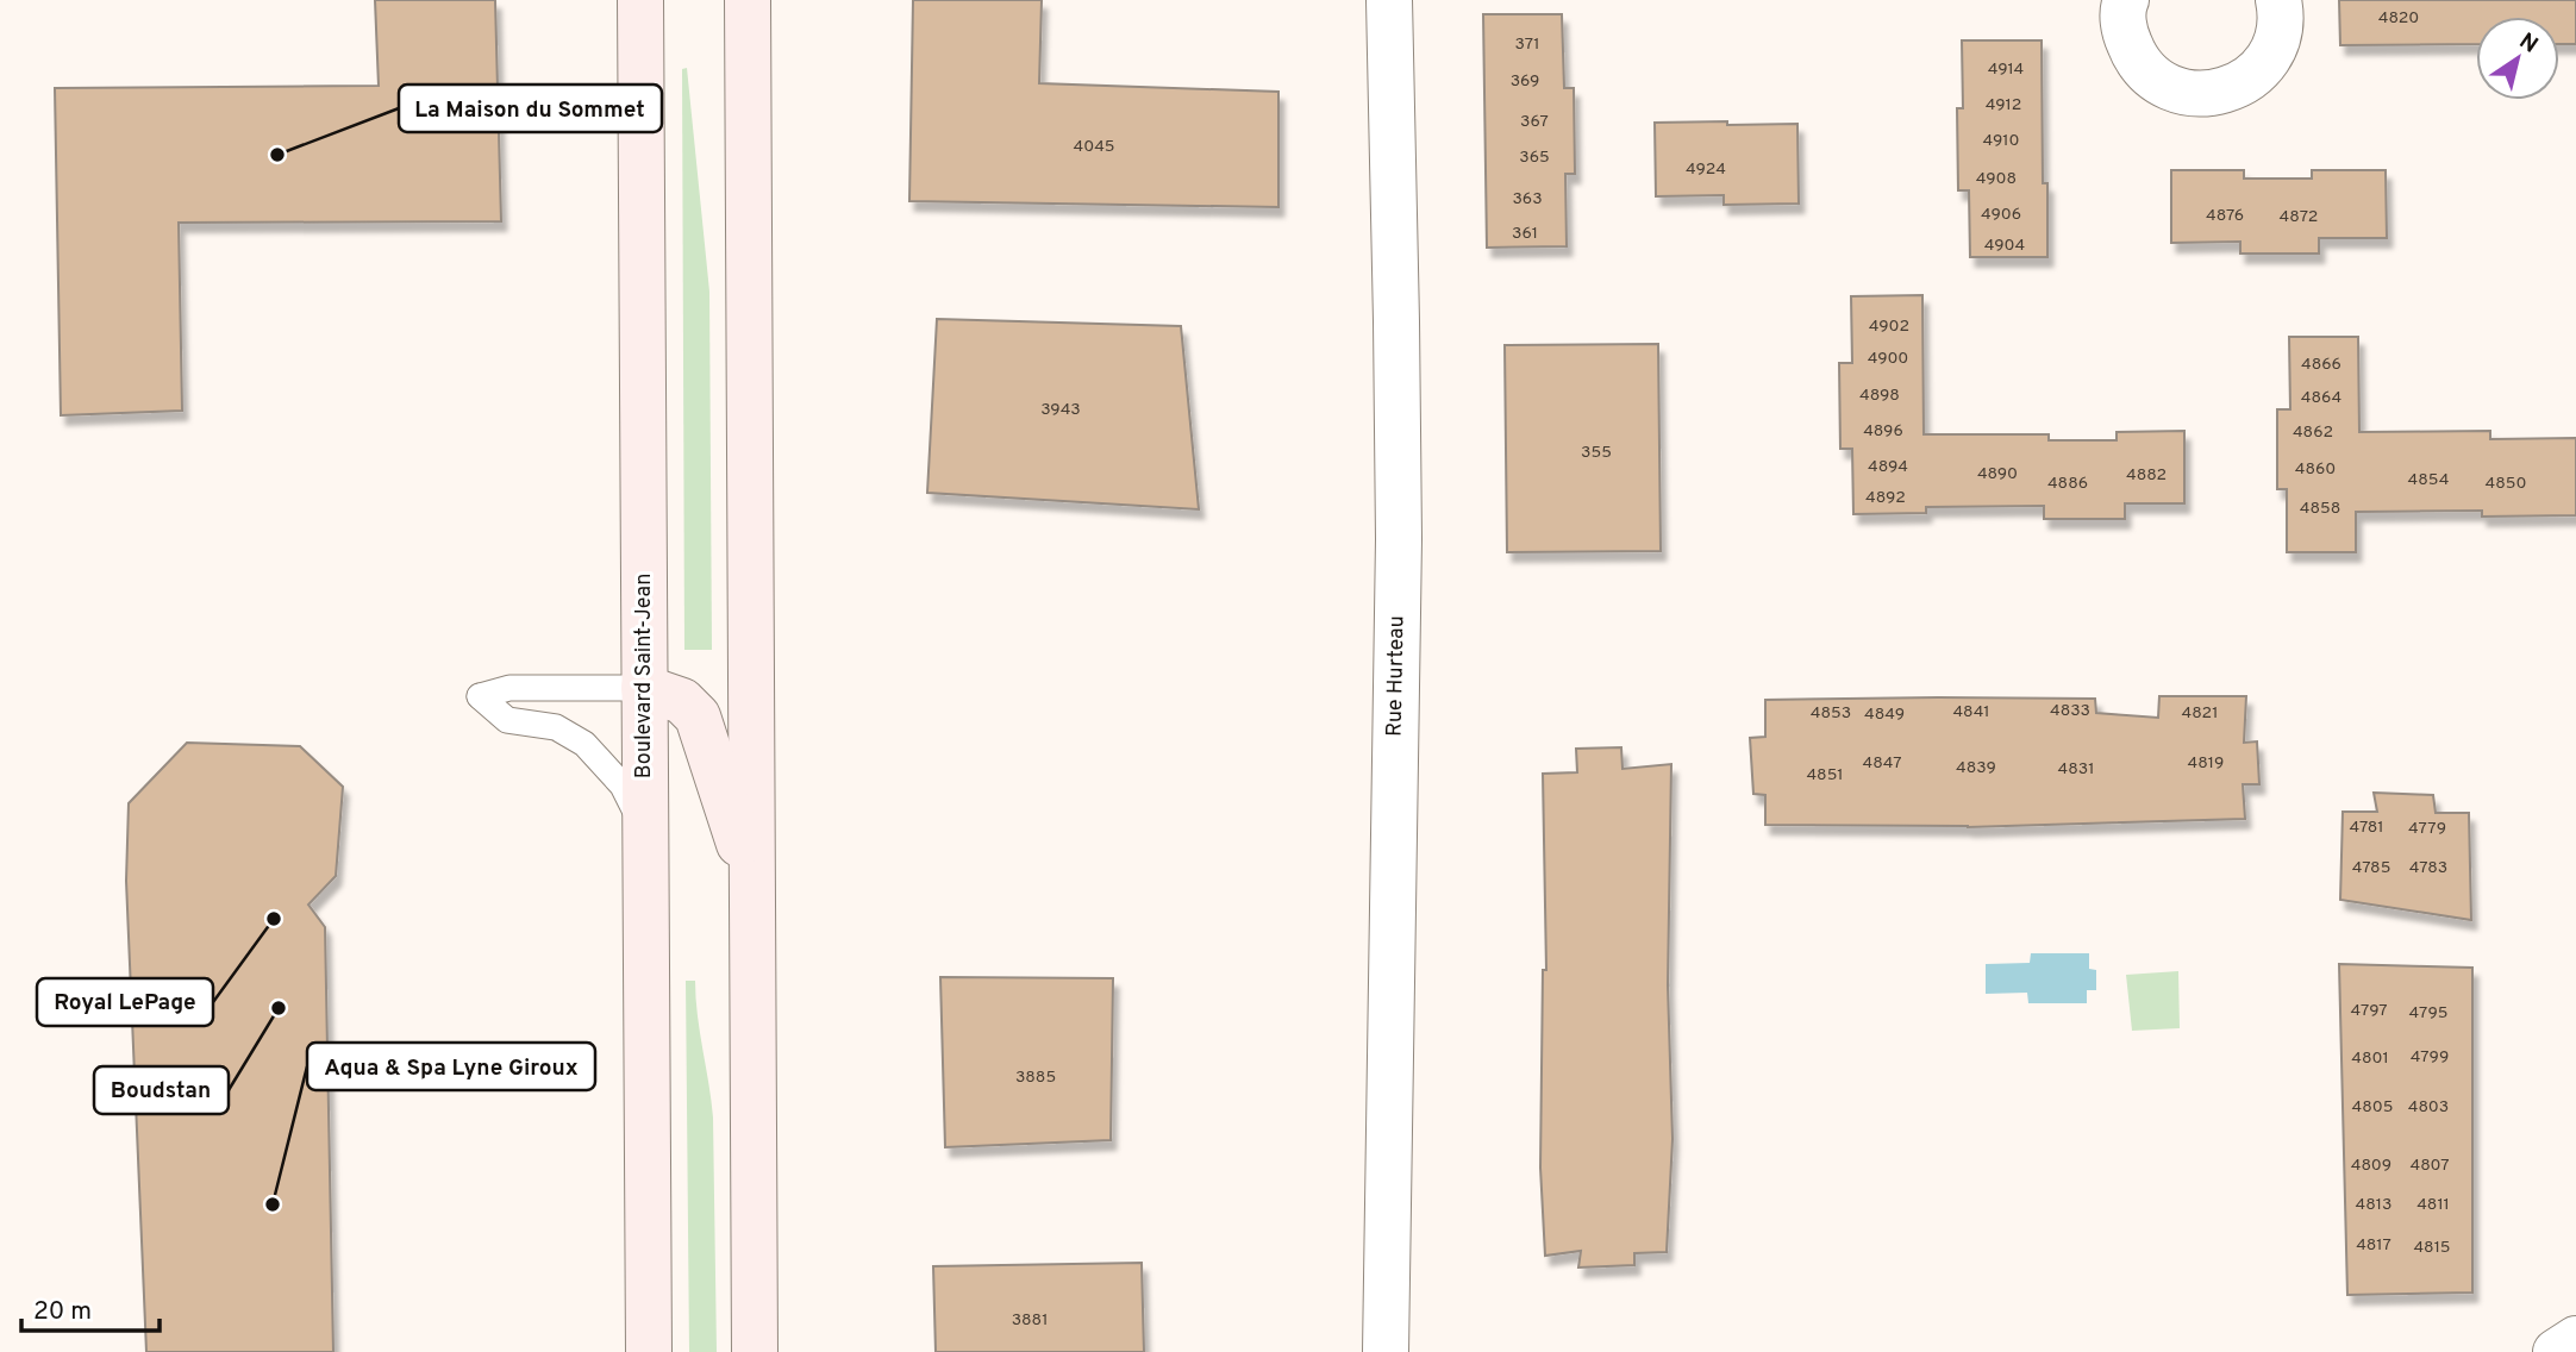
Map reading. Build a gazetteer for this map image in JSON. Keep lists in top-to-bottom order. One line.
{"streets":{"main road":["Boulevard Saint-Jean"],"street":["Rue Hurteau"]},"places":["La Maison du Sommet","Royal LePage","Boudstan","Aqua & Spa Lyne Giroux"],"house_numbers":["4820","371","4914","369","4912","367","4910","4045","365","4924","4908","363","4906","4876","4872","361","4904","4902","4900","4866","4898","4864","3943","4896","4862","355","4894","4860","4890","4882","4854","4886","4850","4892","4858","4833","4841","4853","4821","4849","4847","4819","4839","4831","4851","4781","4779","4785","4783","4797","4795","4799","4801","3885","4805","4803","4809","4807","4813","4811","4817","4815","3881"],"scale_bar":"20 m","north":"top right"}
